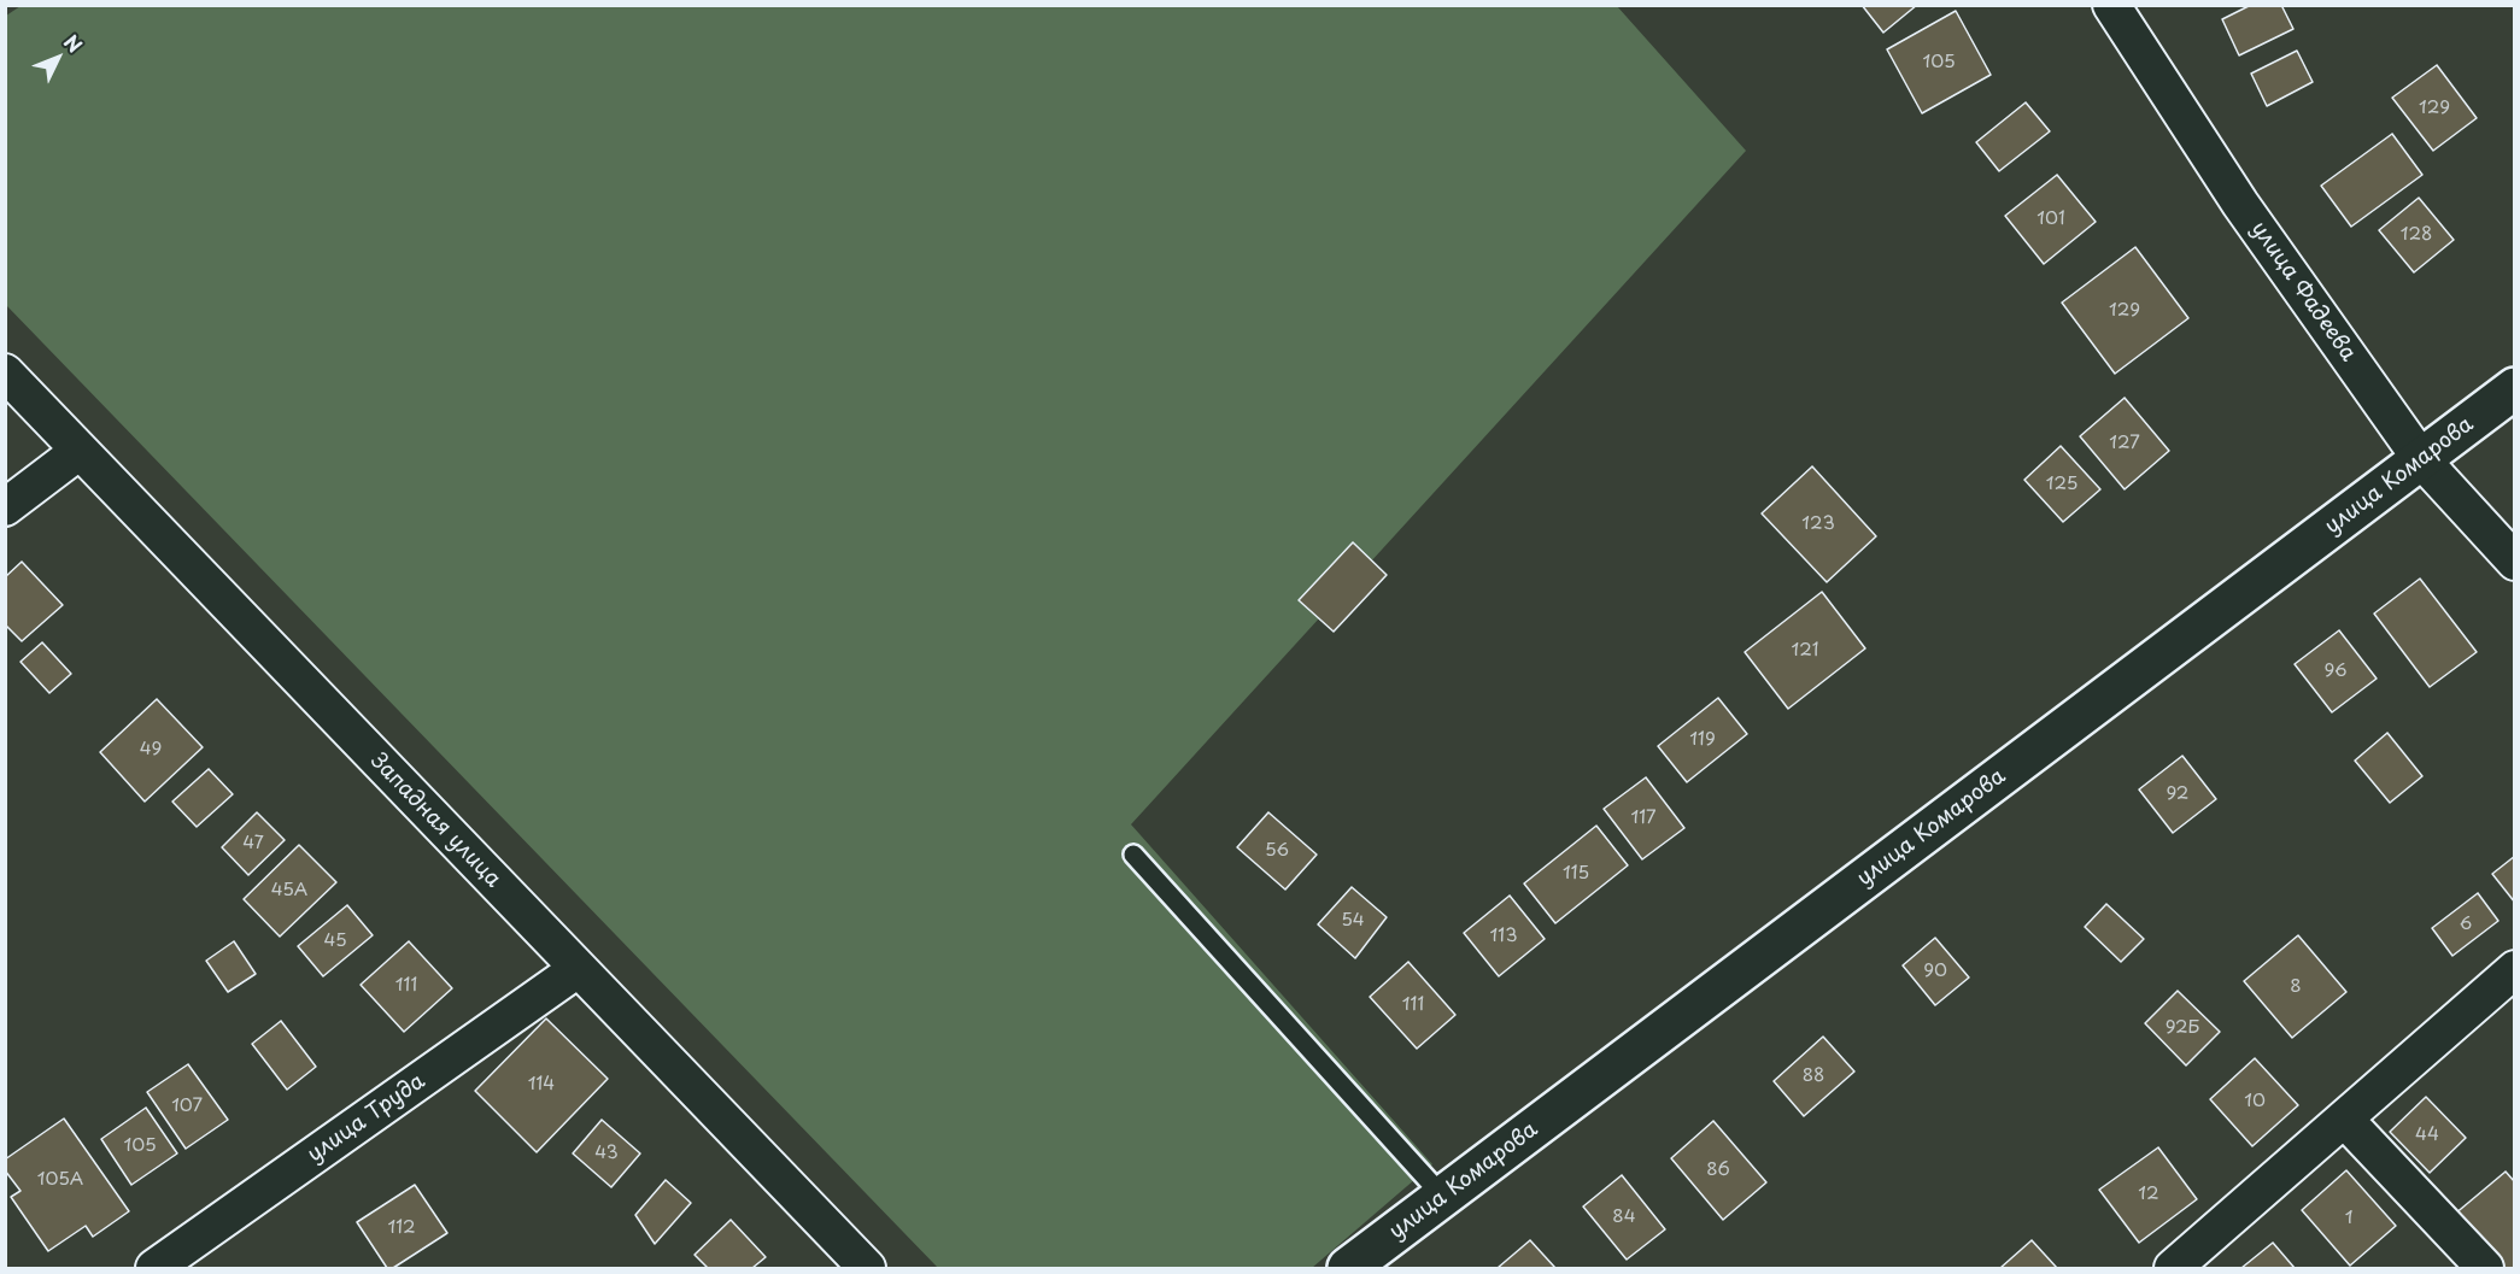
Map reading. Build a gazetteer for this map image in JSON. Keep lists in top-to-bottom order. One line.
{"streets":{"main road":["улица Комарова"],"street":["улица Фадеева","Западная улица","улица Труда"]},"crossings":[["улица Фадеева","улица Комарова"],["Западная улица","улица Труда"]],"house_numbers":["105","129","101","128","129","127","125","123","121","96","119","49","92","117","47","56","115","45А","54","6","113","45","90","111","8","111","92Б","88","114","10","107","44","105","43","86","105А","12","84","1","112"],"north":"top right"}
